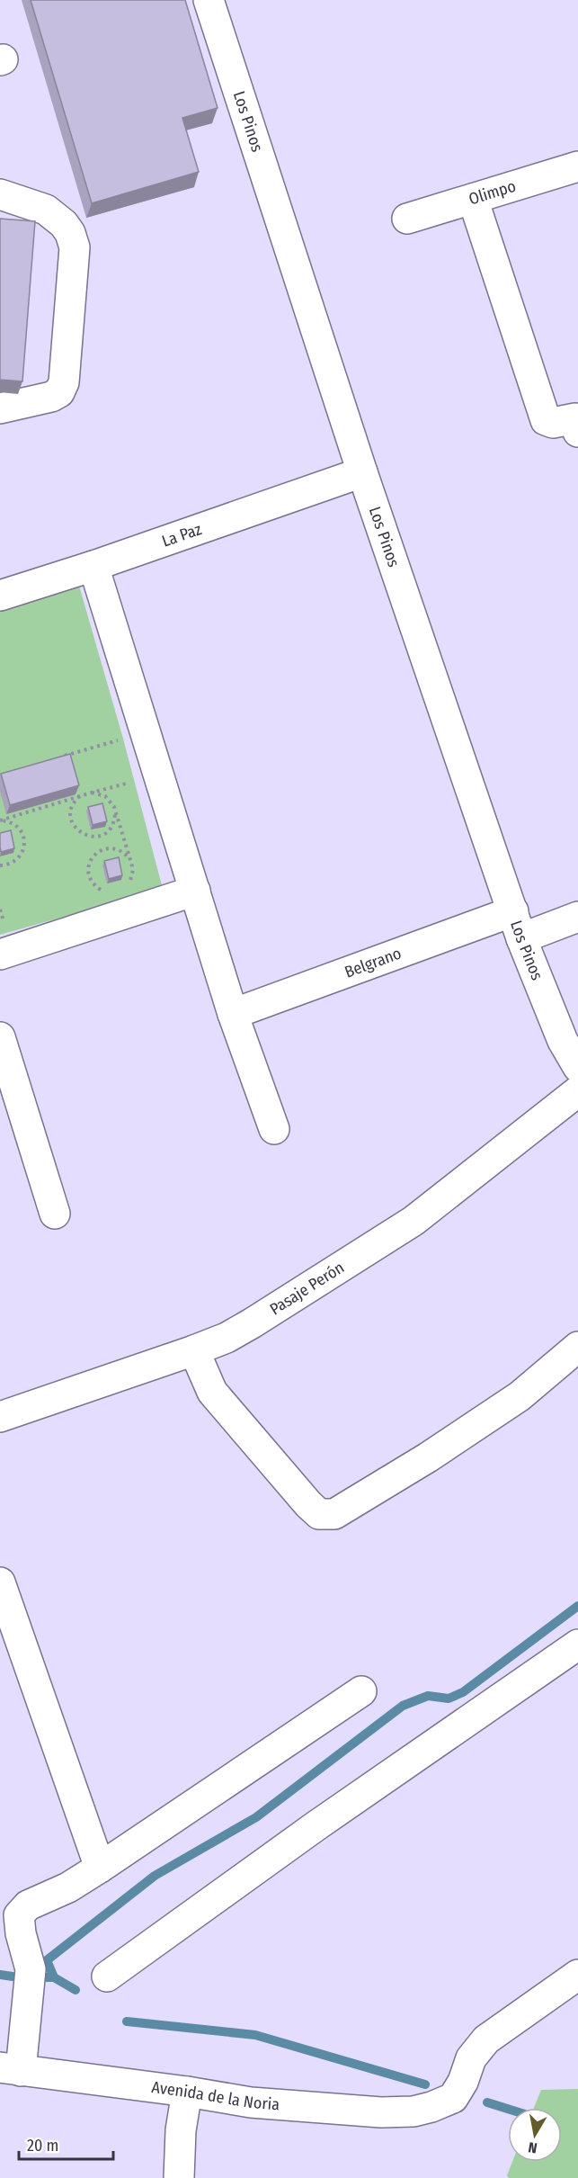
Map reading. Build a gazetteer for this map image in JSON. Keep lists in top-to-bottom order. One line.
{"streets":{"street":["Los Pinos","Olimpo","La Paz","Belgrano","Pasaje Perón","Avenida de la Noria"]},"crossings":[["Los Pinos","La Paz"],["Los Pinos","Belgrano"]],"scale_bar":"20 m","north":"bottom"}
